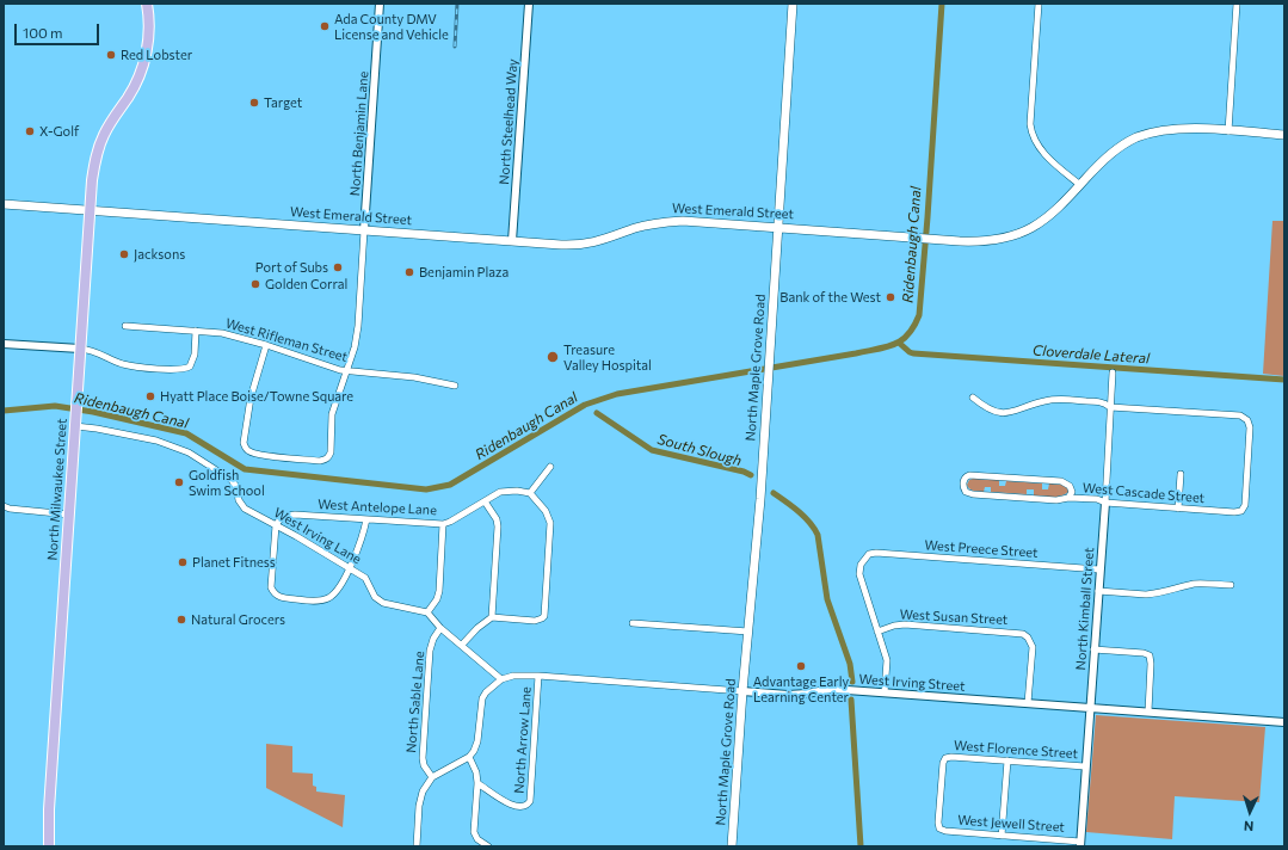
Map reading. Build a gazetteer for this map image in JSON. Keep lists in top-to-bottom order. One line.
{"streets":{"main road":["West Emerald Street","North Maple Grove Road","North Milwaukee Street"],"street":["North Steelhead Way","North Benjamin Lane","West Rifleman Street","West Cascade Street","West Antelope Lane","West Irving Lane","West Preece Street","North Kimball Street","West Susan Street","West Irving Street","North Sable Lane","North Arrow Lane","West Florence Street","West Jewell Street"]},"crossings":[["North Steelhead Way","West Emerald Street"],["North Benjamin Lane","West Emerald Street"],["North Benjamin Lane","West Rifleman Street"],["West Emerald Street","North Maple Grove Road"],["West Emerald Street","North Milwaukee Street"],["North Maple Grove Road","West Irving Street"],["North Milwaukee Street","West Irving Lane"],["West Cascade Street","North Kimball Street"],["West Antelope Lane","West Irving Lane"],["West Preece Street","North Kimball Street"],["West Preece Street","West Susan Street"],["North Kimball Street","West Irving Street"],["North Kimball Street","West Florence Street"],["North Kimball Street","West Jewell Street"],["West Susan Street","West Irving Street"],["West Irving Street","North Arrow Lane"],["West Florence Street","West Jewell Street"]],"water":["Ridenbaugh Canal","Cloverdale Lateral","South Slough"],"places":["Ada County DMV License and Vehicle","Red Lobster","Target","X-Golf","Jacksons","Port of Subs","Benjamin Plaza","Golden Corral","Bank of the West","Treasure Valley Hospital","Hyatt Place Boise/Towne Square","Goldfish Swim School","Planet Fitness","Natural Grocers","Advantage Early Learning Center"],"scale_bar":"100 m","north":"bottom"}
